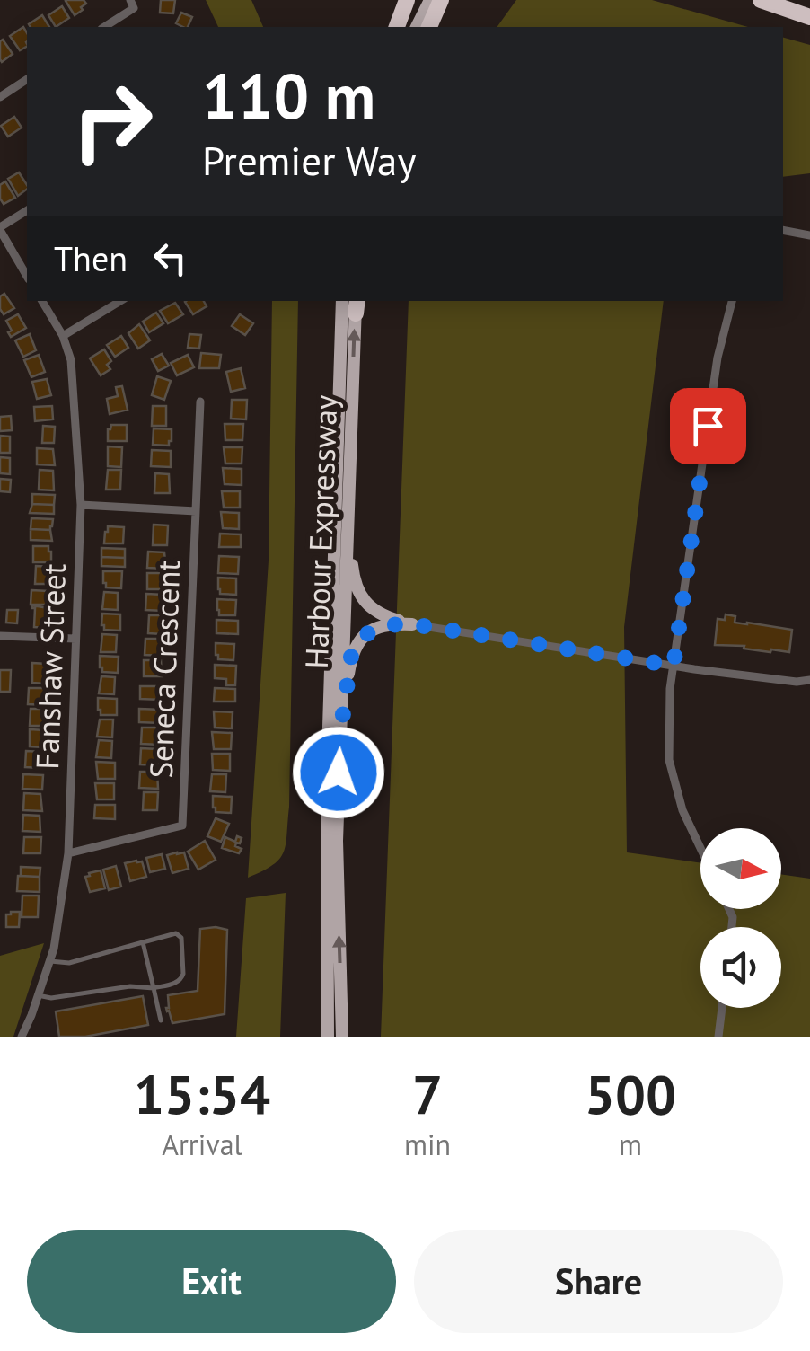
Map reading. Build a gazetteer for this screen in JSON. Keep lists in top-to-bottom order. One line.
{"streets":{"main road":["Harbour Expressway"],"street":["Fanshaw Street","Seneca Crescent"]},"crossings":[["Fanshaw Street","Seneca Crescent"]],"north":"right","page":{"turn":["110 m","Premier Way"],"then":"Then","eta":["15:54","Arrival","7","min","500","m"],"buttons":["Exit","Share"]}}
